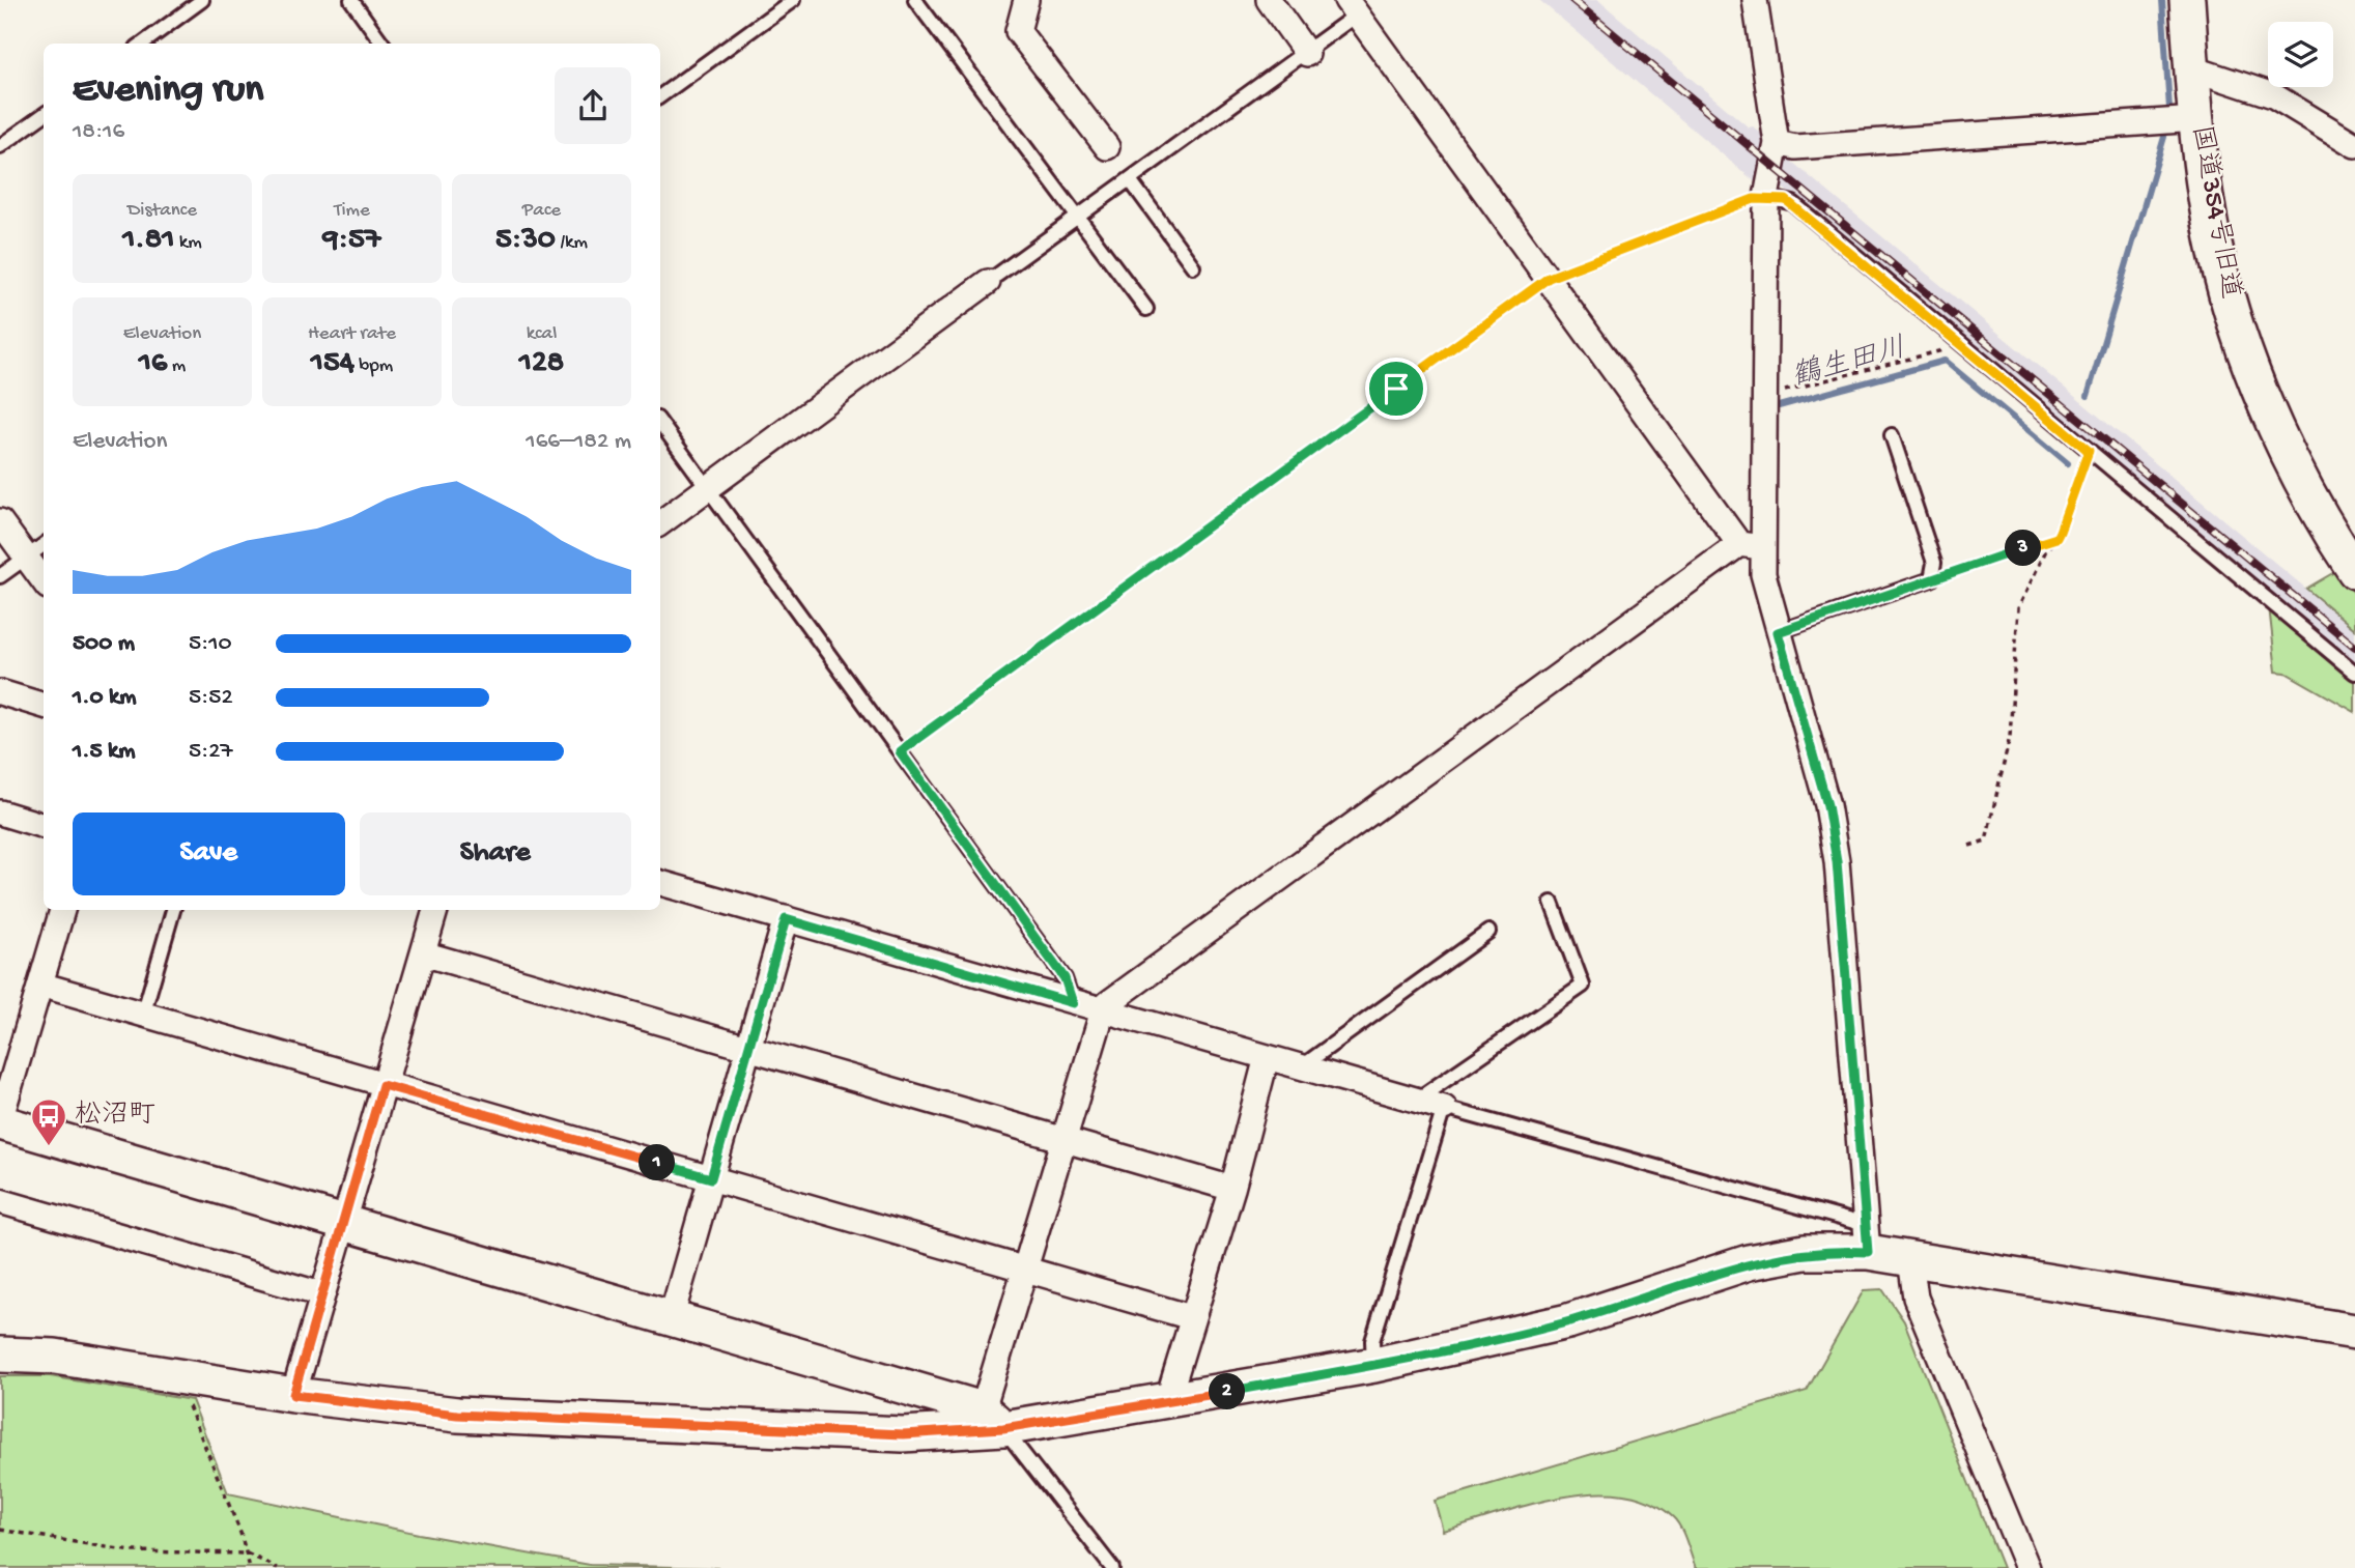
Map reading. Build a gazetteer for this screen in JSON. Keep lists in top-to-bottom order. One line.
{"streets":{"street":["国道354号旧道"]},"water":["鶴生田川"],"places":{"bus stop":["松沼町"]},"page":{"heading":["Evening run","18:16"],"stats":[["Distance","1.81 km"],["Time","9:57"],["Pace","5:30 /km"],["Elevation","16 m"],["Heart rate","154 bpm"],["kcal","128"]],"chart":["Elevation","166–182 m"],"pins":["3","1","2"],"list":[{"name":"500 m","note":"5:10"},{"name":"1.0 km","note":"5:52"},{"name":"1.5 km","note":"5:27"}],"buttons":["Save","Share"]}}
